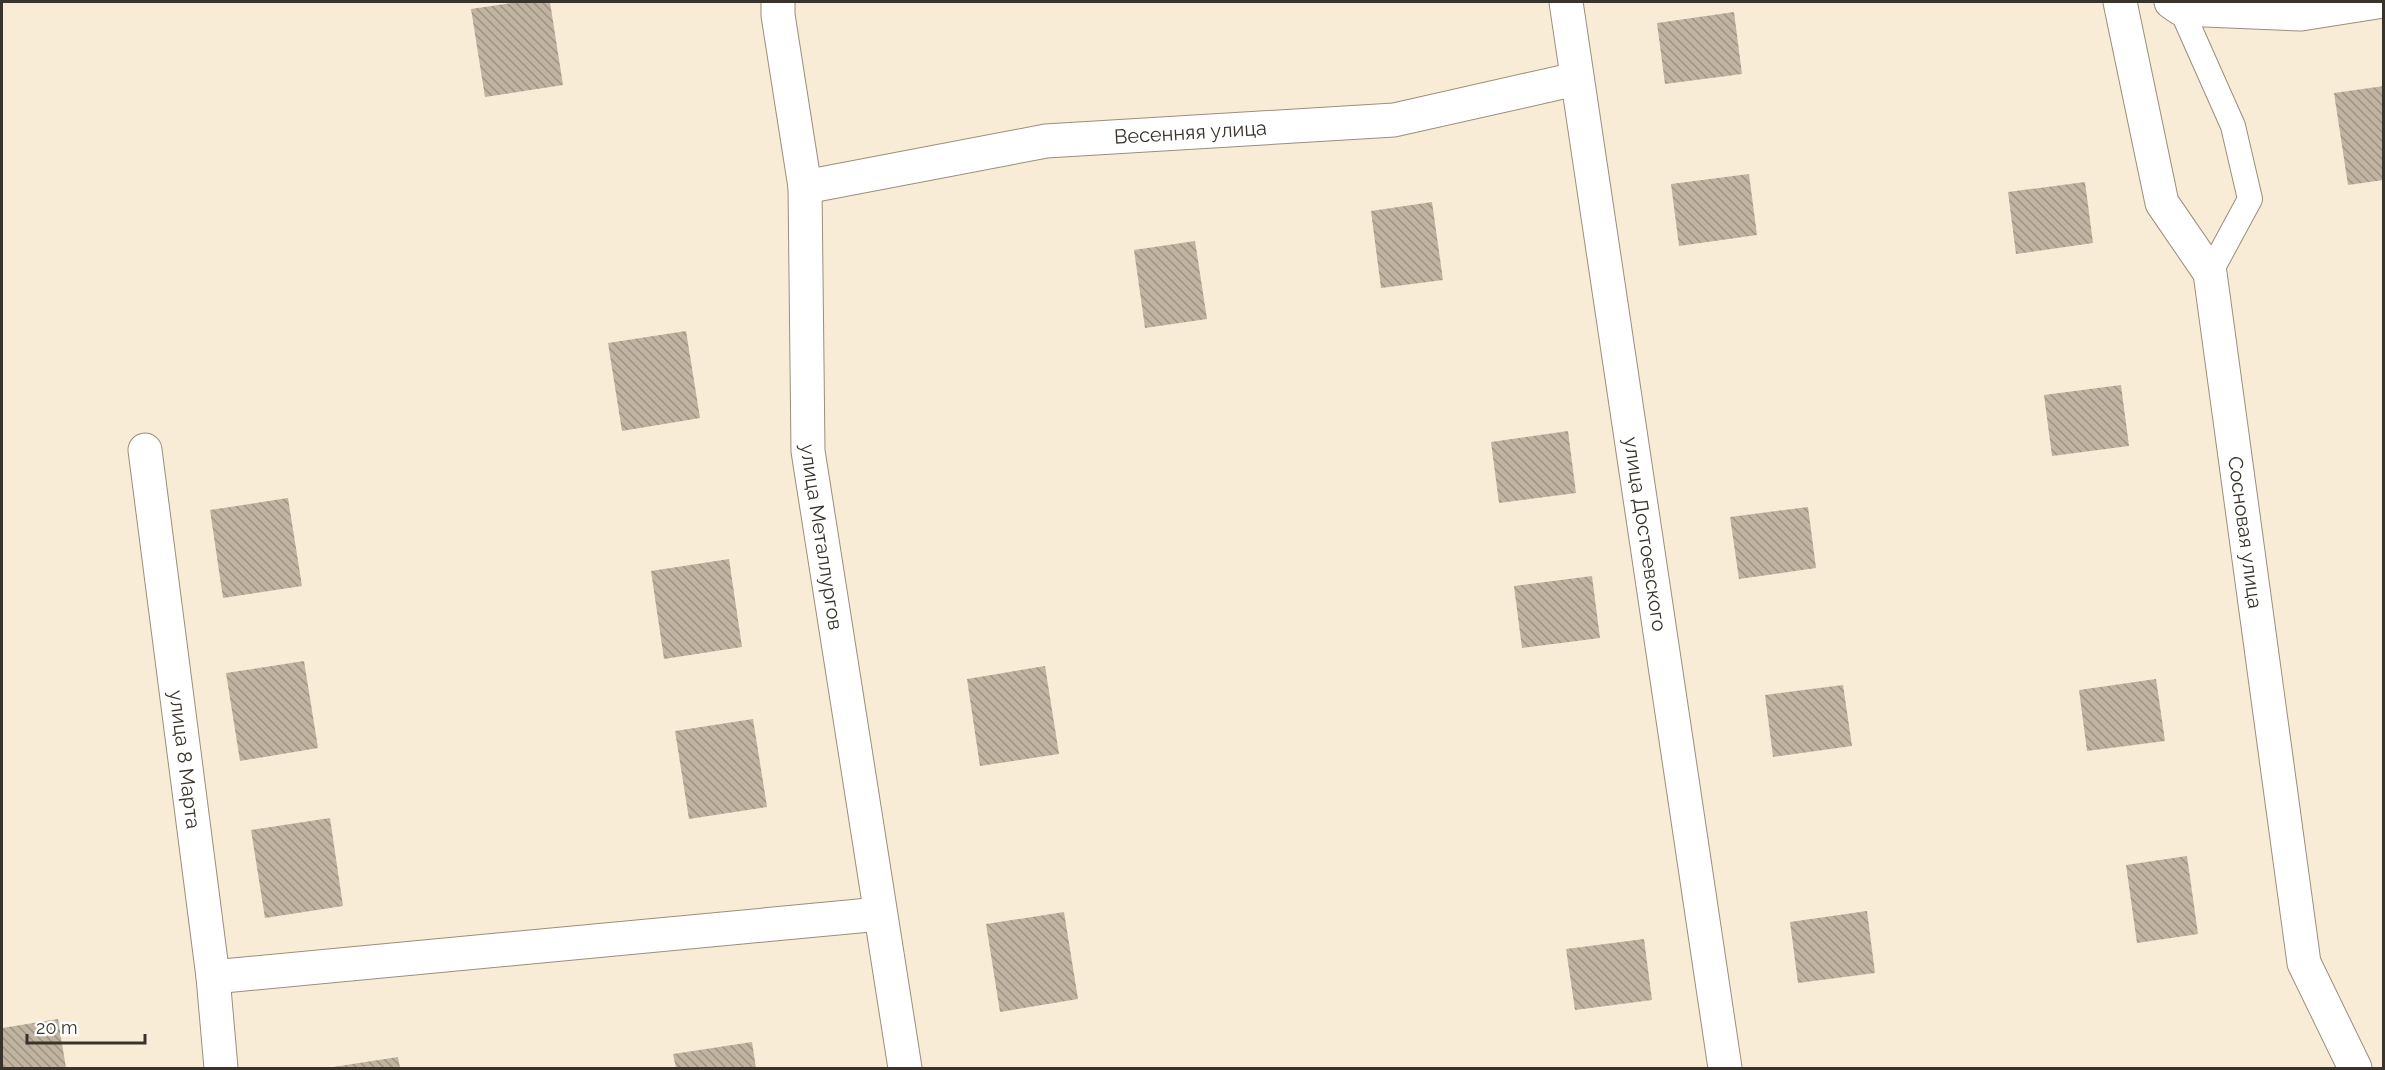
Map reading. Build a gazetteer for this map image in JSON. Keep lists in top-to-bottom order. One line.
{"streets":{"street":["Весенняя улица","Сосновая улица","улица Достоевского","улица Металлургов","улица 8 Марта"]},"crossings":[["Весенняя улица","улица Достоевского"],["Весенняя улица","улица Металлургов"]],"scale_bar":"20 m"}
